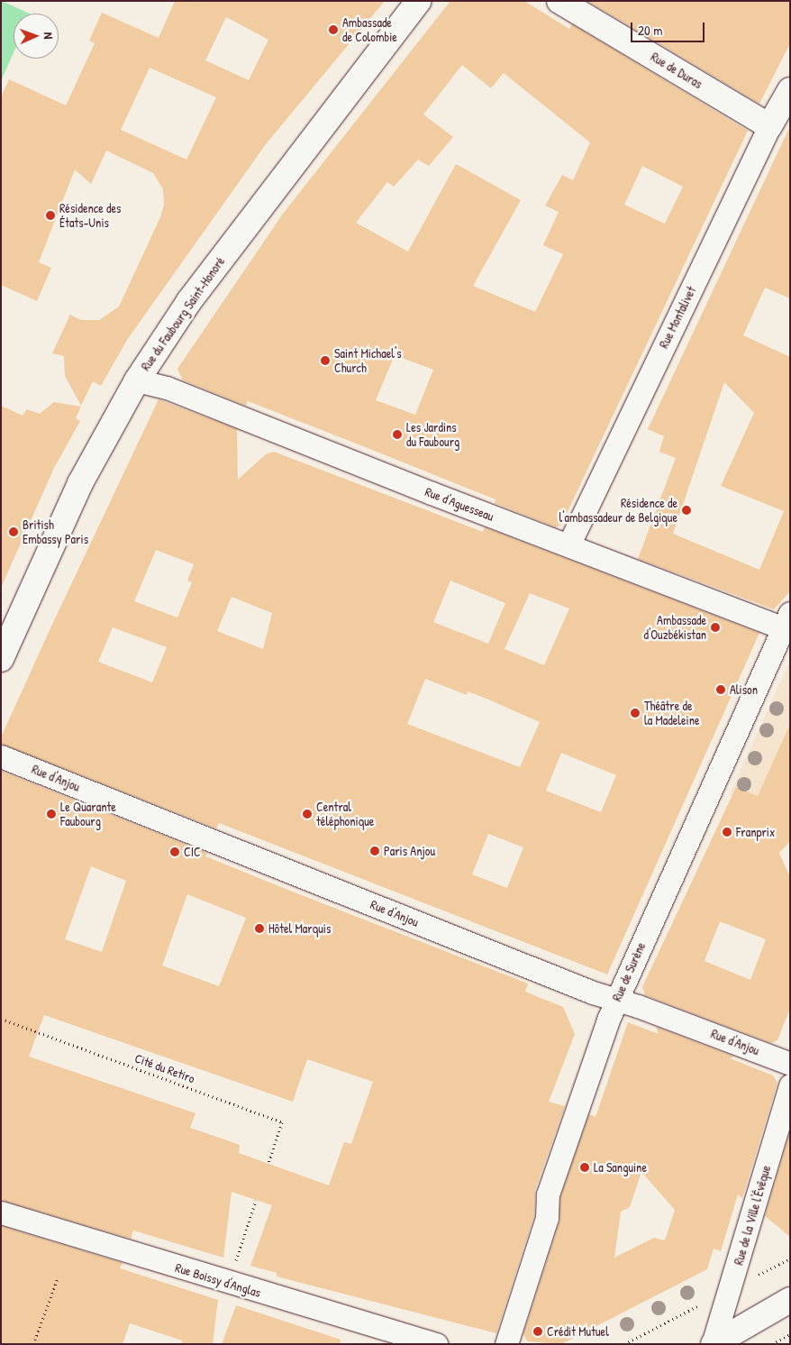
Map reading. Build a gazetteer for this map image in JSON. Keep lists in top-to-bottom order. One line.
{"streets":{"street":["Rue de Duras","Rue du Faubourg Saint-Honoré","Rue Montalivet","Rue d'Aguesseau","Rue d'Anjou","Rue de Surène","Rue de la Ville l'Évêque","Rue Boissy d'Anglas"],"path":["Cité du Retiro"]},"crossings":[["Rue de Duras","Rue Montalivet"],["Rue du Faubourg Saint-Honoré","Rue d'Aguesseau"],["Rue Montalivet","Rue d'Aguesseau"],["Rue d'Aguesseau","Rue de Surène"],["Rue d'Anjou","Rue de Surène"]],"places":["Ambassade de Colombie","Résidence des États-Unis","Saint Michael's Church","Les Jardins du Faubourg","Résidence de l'ambassadeur de Belgique","British Embassy Paris","Ambassade d'Ouzbékistan","Alison","Théâtre de la Madeleine","Le Quarante Faubourg","Central téléphonique","Franprix","Paris Anjou","CIC","Hôtel Marquis","La Sanguine","Crédit Mutuel"],"scale_bar":"20 m","north":"right"}
